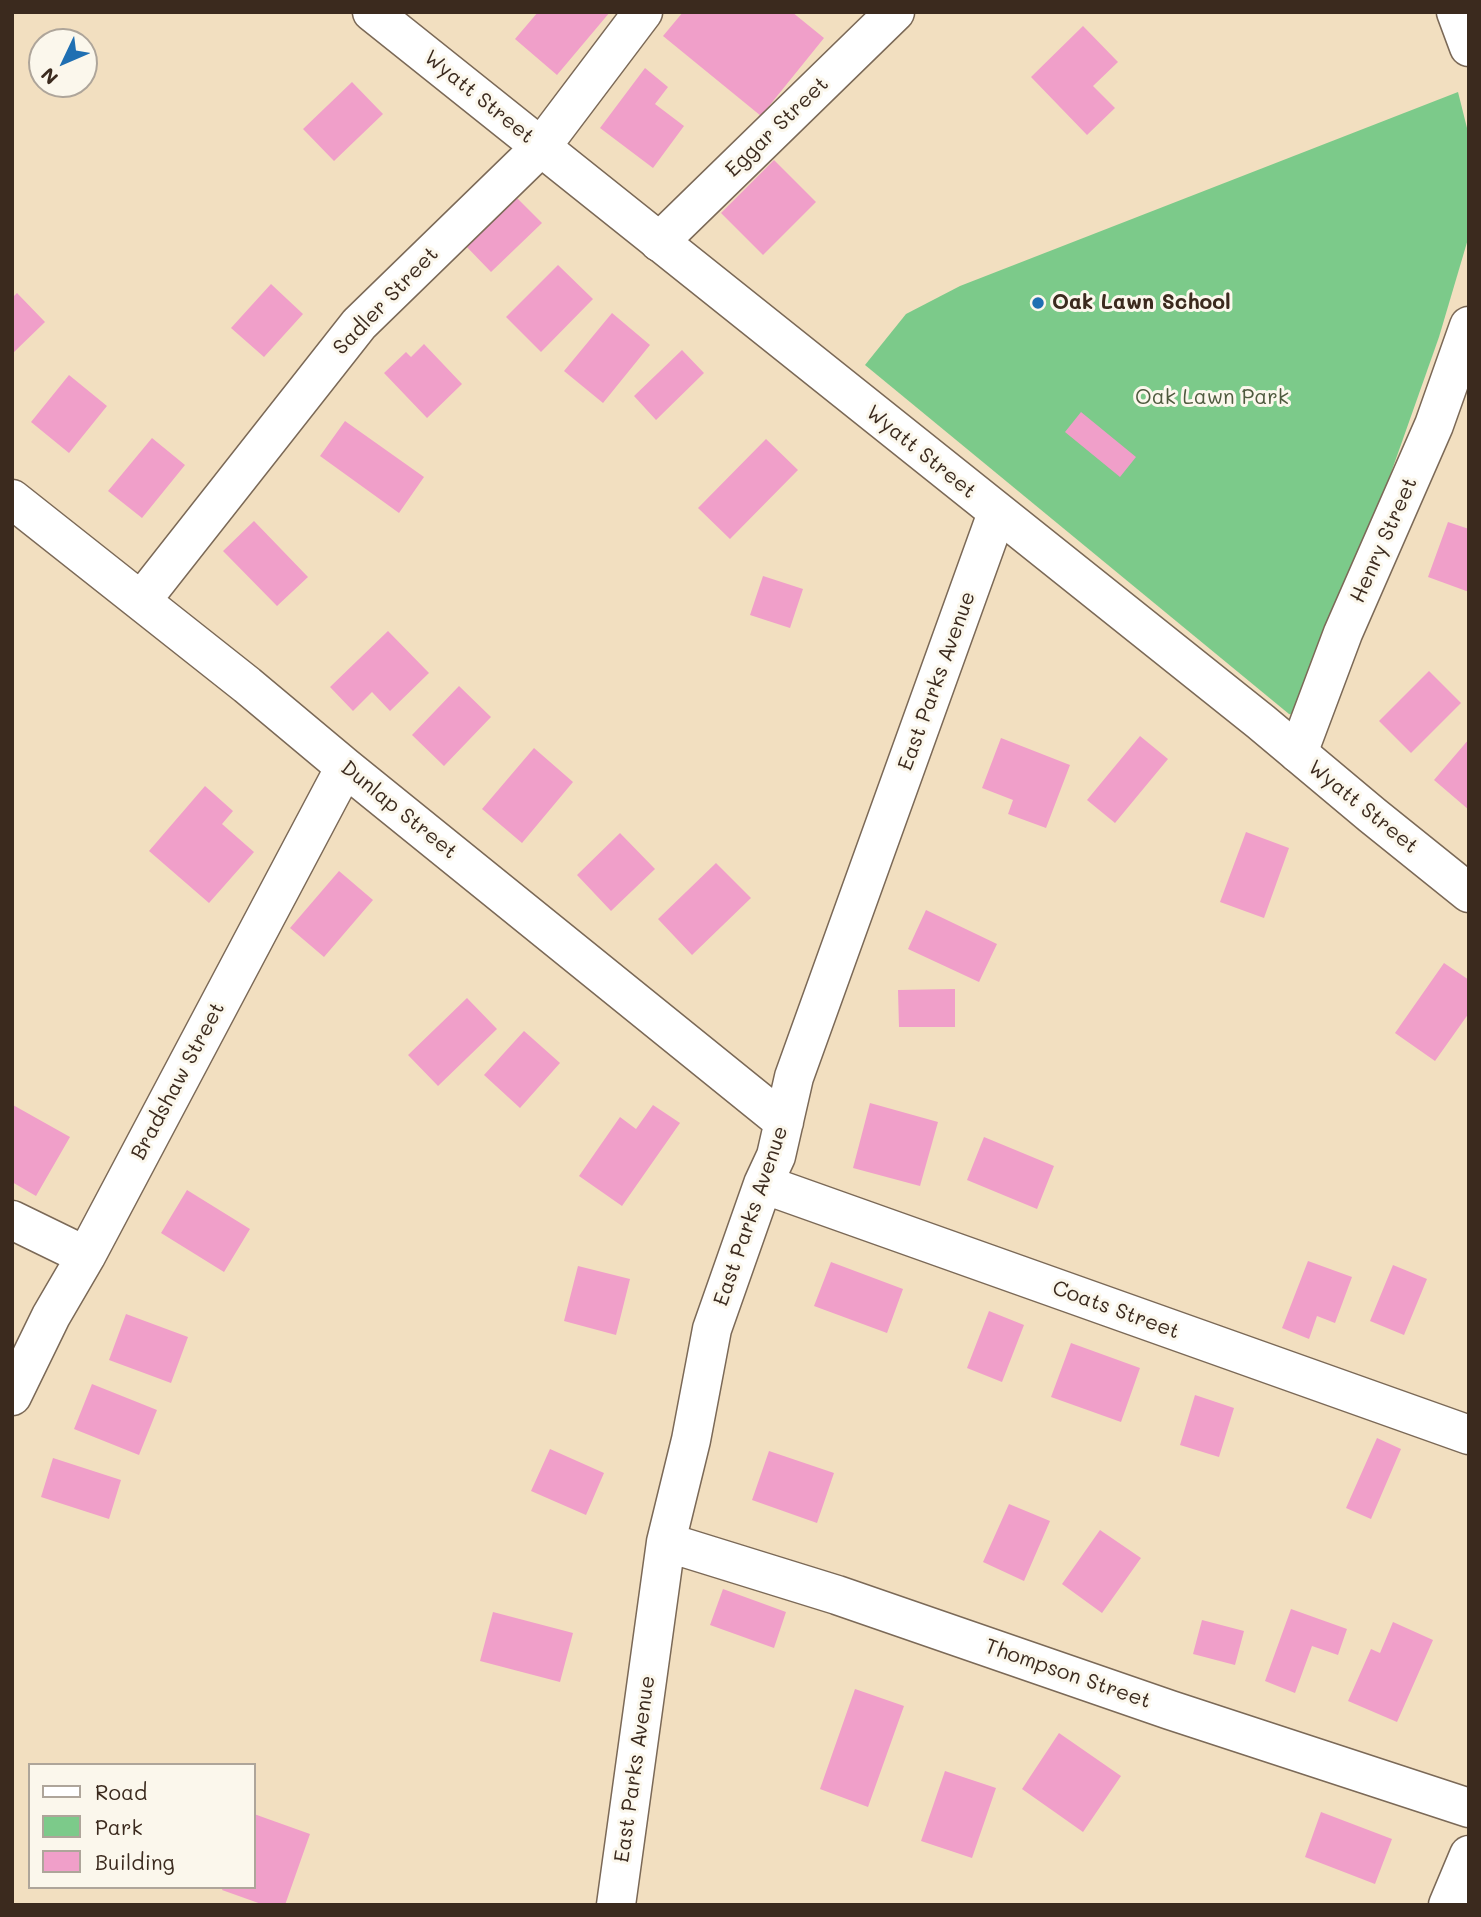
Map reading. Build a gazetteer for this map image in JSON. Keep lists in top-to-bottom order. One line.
{"streets":{"street":["Wyatt Street","Eggar Street","Sadler Street","Henry Street","East Parks Avenue","Dunlap Street","Bradshaw Street","Coats Street","Thompson Street"]},"crossings":[["Wyatt Street","Eggar Street"],["Wyatt Street","Sadler Street"],["Wyatt Street","Henry Street"],["Wyatt Street","East Parks Avenue"],["Sadler Street","Dunlap Street"],["East Parks Avenue","Dunlap Street"],["East Parks Avenue","Coats Street"],["East Parks Avenue","Thompson Street"],["Dunlap Street","Bradshaw Street"]],"parks":["Oak Lawn Park"],"places":["Oak Lawn School"],"legend":["Road","Park","Building"],"north":"bottom left"}
